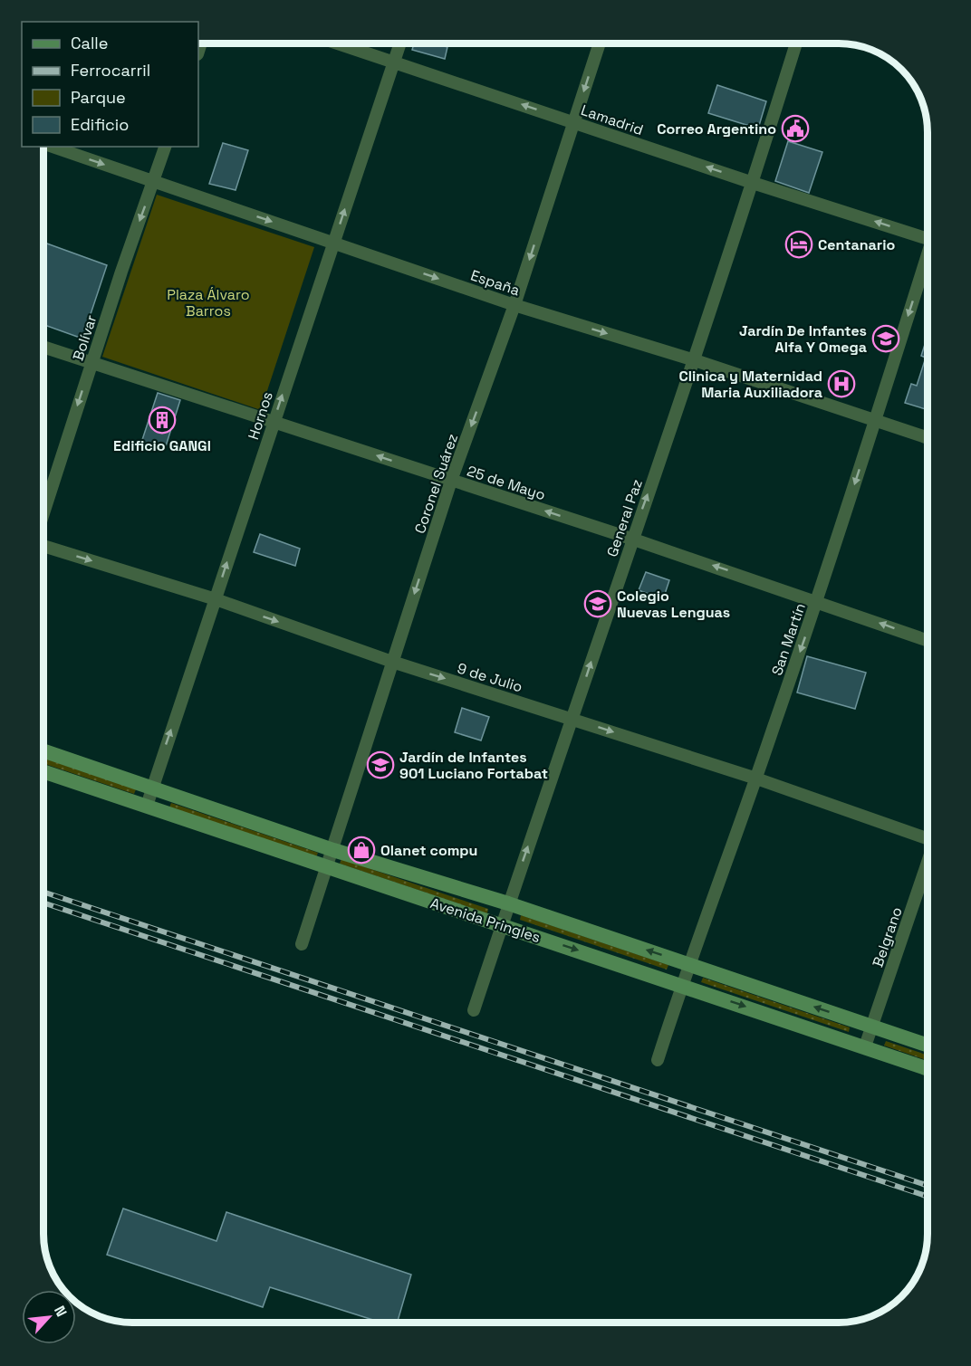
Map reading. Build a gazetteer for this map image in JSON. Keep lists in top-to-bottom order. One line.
{"streets":{"main road":["Avenida Pringles"],"street":["Lamadrid","España","Bolívar","Hornos","25 de Mayo","Coronel Suárez","General Paz","San Martín","9 de Julio","Belgrano"]},"crossings":[["Lamadrid","Hornos"],["Lamadrid","Coronel Suárez"],["Lamadrid","General Paz"],["España","Bolívar"],["España","Hornos"],["España","Coronel Suárez"],["España","General Paz"],["España","San Martín"],["Bolívar","25 de Mayo"],["Hornos","25 de Mayo"],["Hornos","9 de Julio"],["Hornos","Avenida Pringles"],["25 de Mayo","Coronel Suárez"],["25 de Mayo","General Paz"],["25 de Mayo","San Martín"],["Coronel Suárez","9 de Julio"],["Coronel Suárez","Avenida Pringles"],["General Paz","9 de Julio"],["General Paz","Avenida Pringles"],["San Martín","9 de Julio"],["San Martín","Avenida Pringles"],["Avenida Pringles","Belgrano"]],"one_way":["Lamadrid","España","Bolívar","Hornos","25 de Mayo","Coronel Suárez","General Paz","San Martín","9 de Julio"],"parks":["Plaza Álvaro Barros"],"places":{"public building":["Correo Argentino"],"hotel":["Centanario"],"school or university":["Jardín De Infantes Alfa Y Omega","Colegio Nuevas Lenguas","Jardín de Infantes 901 Luciano Fortabat"],"hospital":["Clinica y Maternidad Maria Auxiliadora"],"building":["Edificio GANGI"],"shop":["Olanet compu"]},"legend":["Calle","Ferrocarril","Parque","Edificio"],"north":"top right"}
